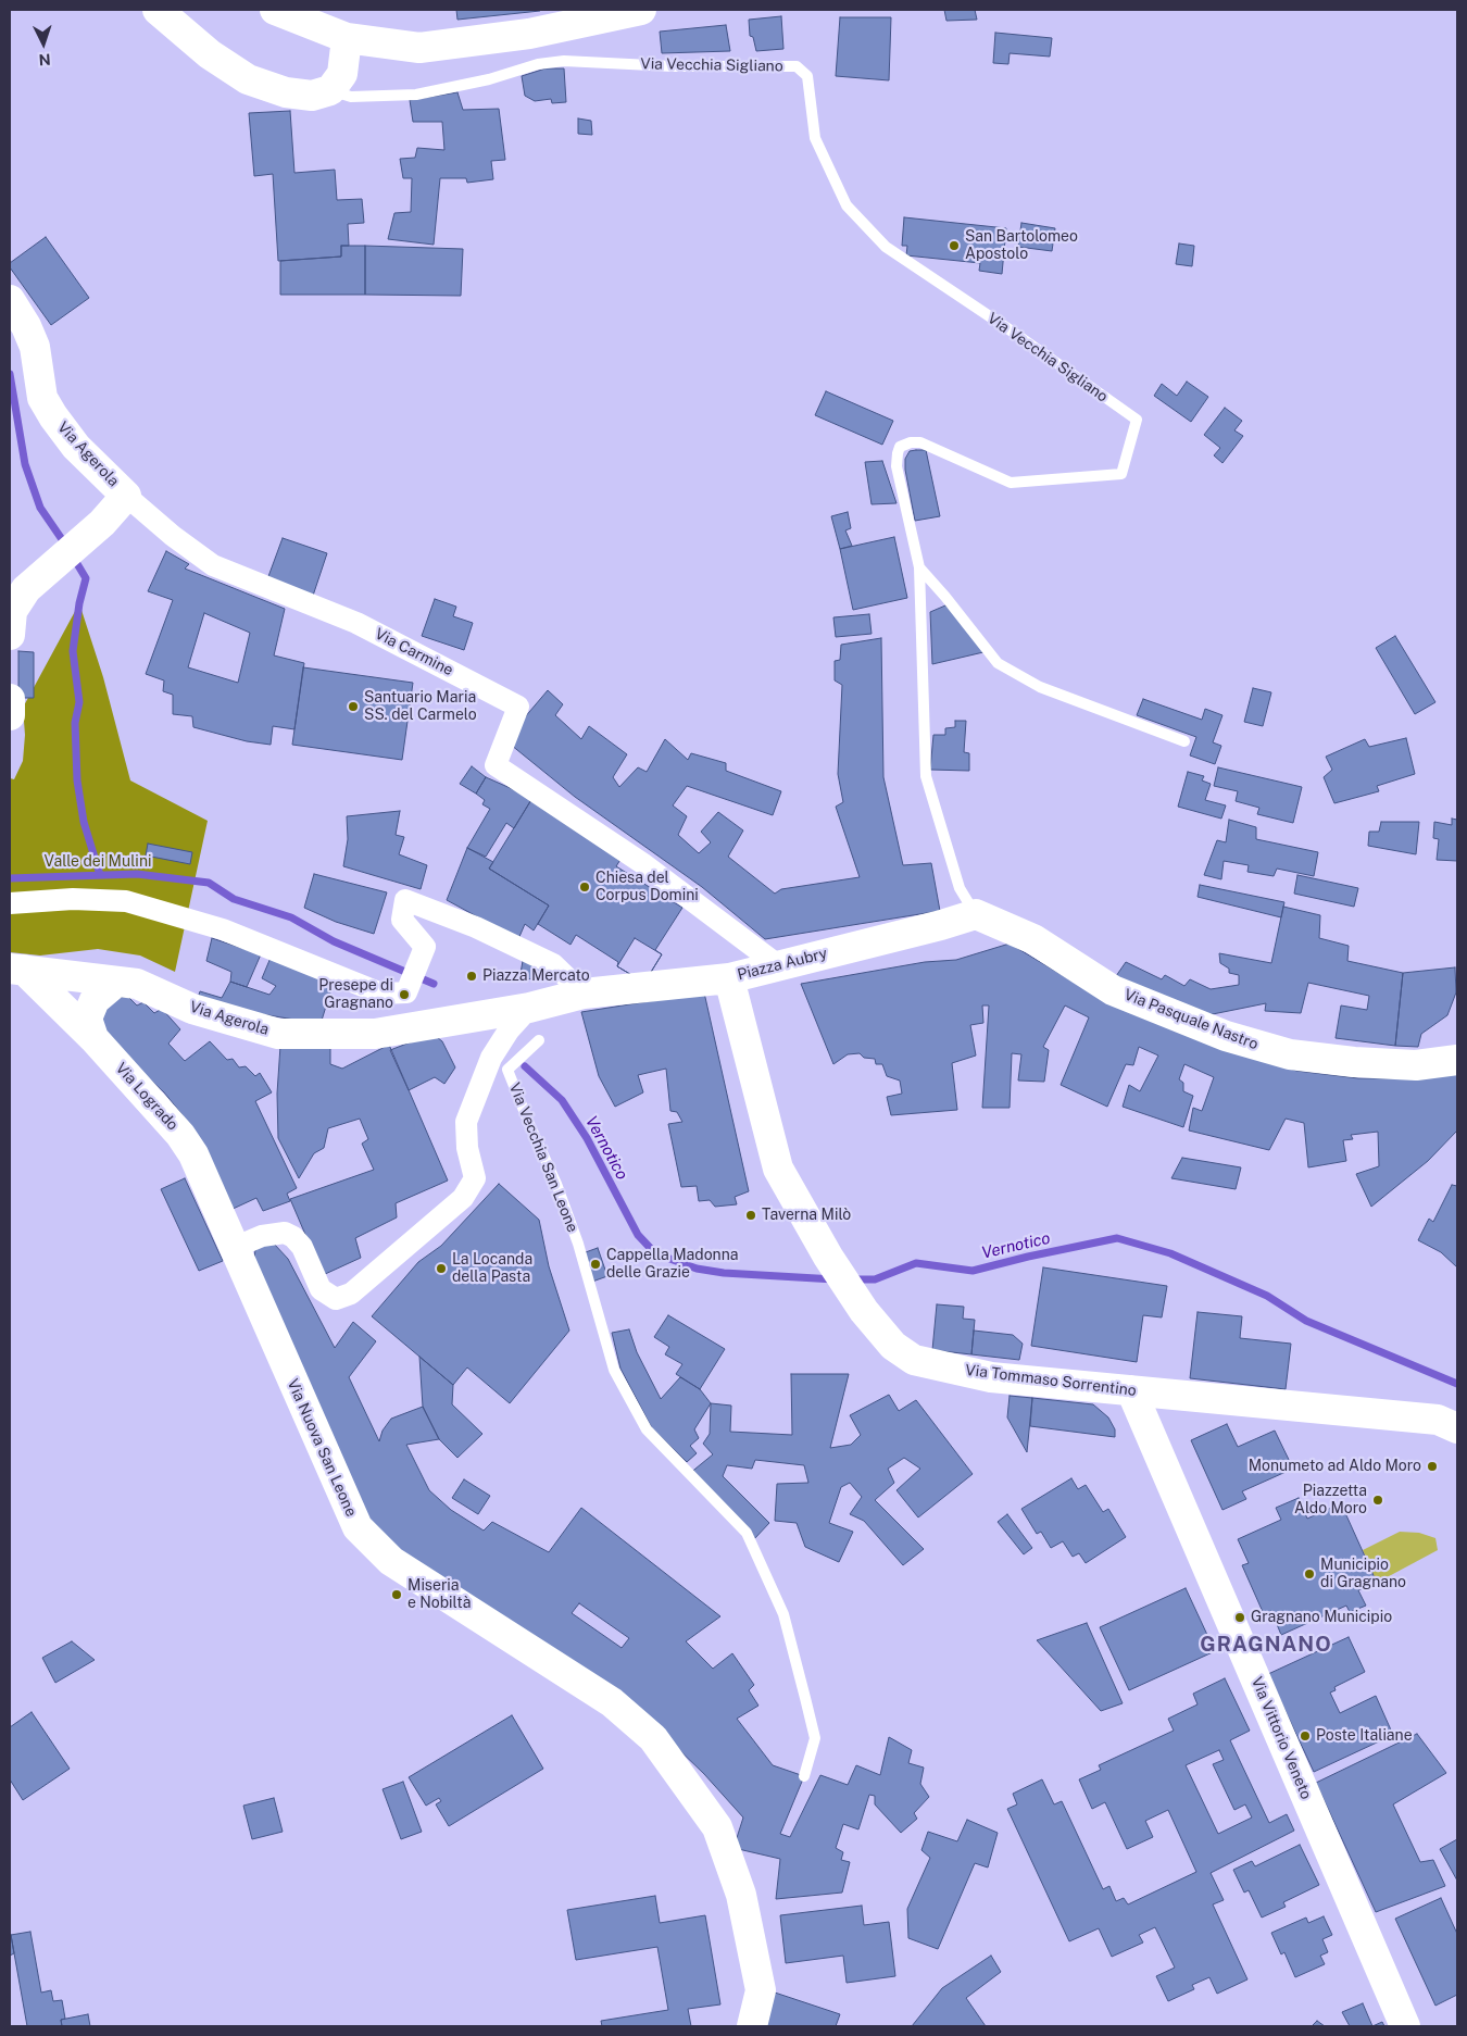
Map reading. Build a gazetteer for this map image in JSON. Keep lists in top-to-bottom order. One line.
{"streets":{"street":["Via Agerola","Via Carmine","Piazza Aubry","Via Pasquale Nastro","Via Logrado","Via Tommaso Sorrentino","Via Nuova San Leone","Via Vittorio Veneto"],"lane":["Via Vecchia Sigliano","Via Vecchia San Leone"]},"crossings":[["Via Vecchia Sigliano","Piazza Aubry"],["Via Vecchia Sigliano","Via Pasquale Nastro"],["Via Agerola","Via Carmine"],["Via Agerola","Via Logrado"],["Via Carmine","Piazza Aubry"],["Piazza Aubry","Via Pasquale Nastro"],["Piazza Aubry","Via Tommaso Sorrentino"],["Via Logrado","Via Nuova San Leone"],["Via Tommaso Sorrentino","Via Vittorio Veneto"]],"districts":["GRAGNANO"],"water":["Vernotico"],"parks":["Valle dei Mulini"],"places":["San Bartolomeo Apostolo","Santuario Maria SS. del Carmelo","Chiesa del Corpus Domini","Piazza Mercato","Presepe di Gragnano","Taverna Milò","Cappella Madonna delle Grazie","La Locanda della Pasta","Monumeto ad Aldo Moro","Piazzetta Aldo Moro","Municipio di Gragnano","Miseria e Nobiltà","Gragnano Municipio","Poste Italiane"],"north":"bottom"}
